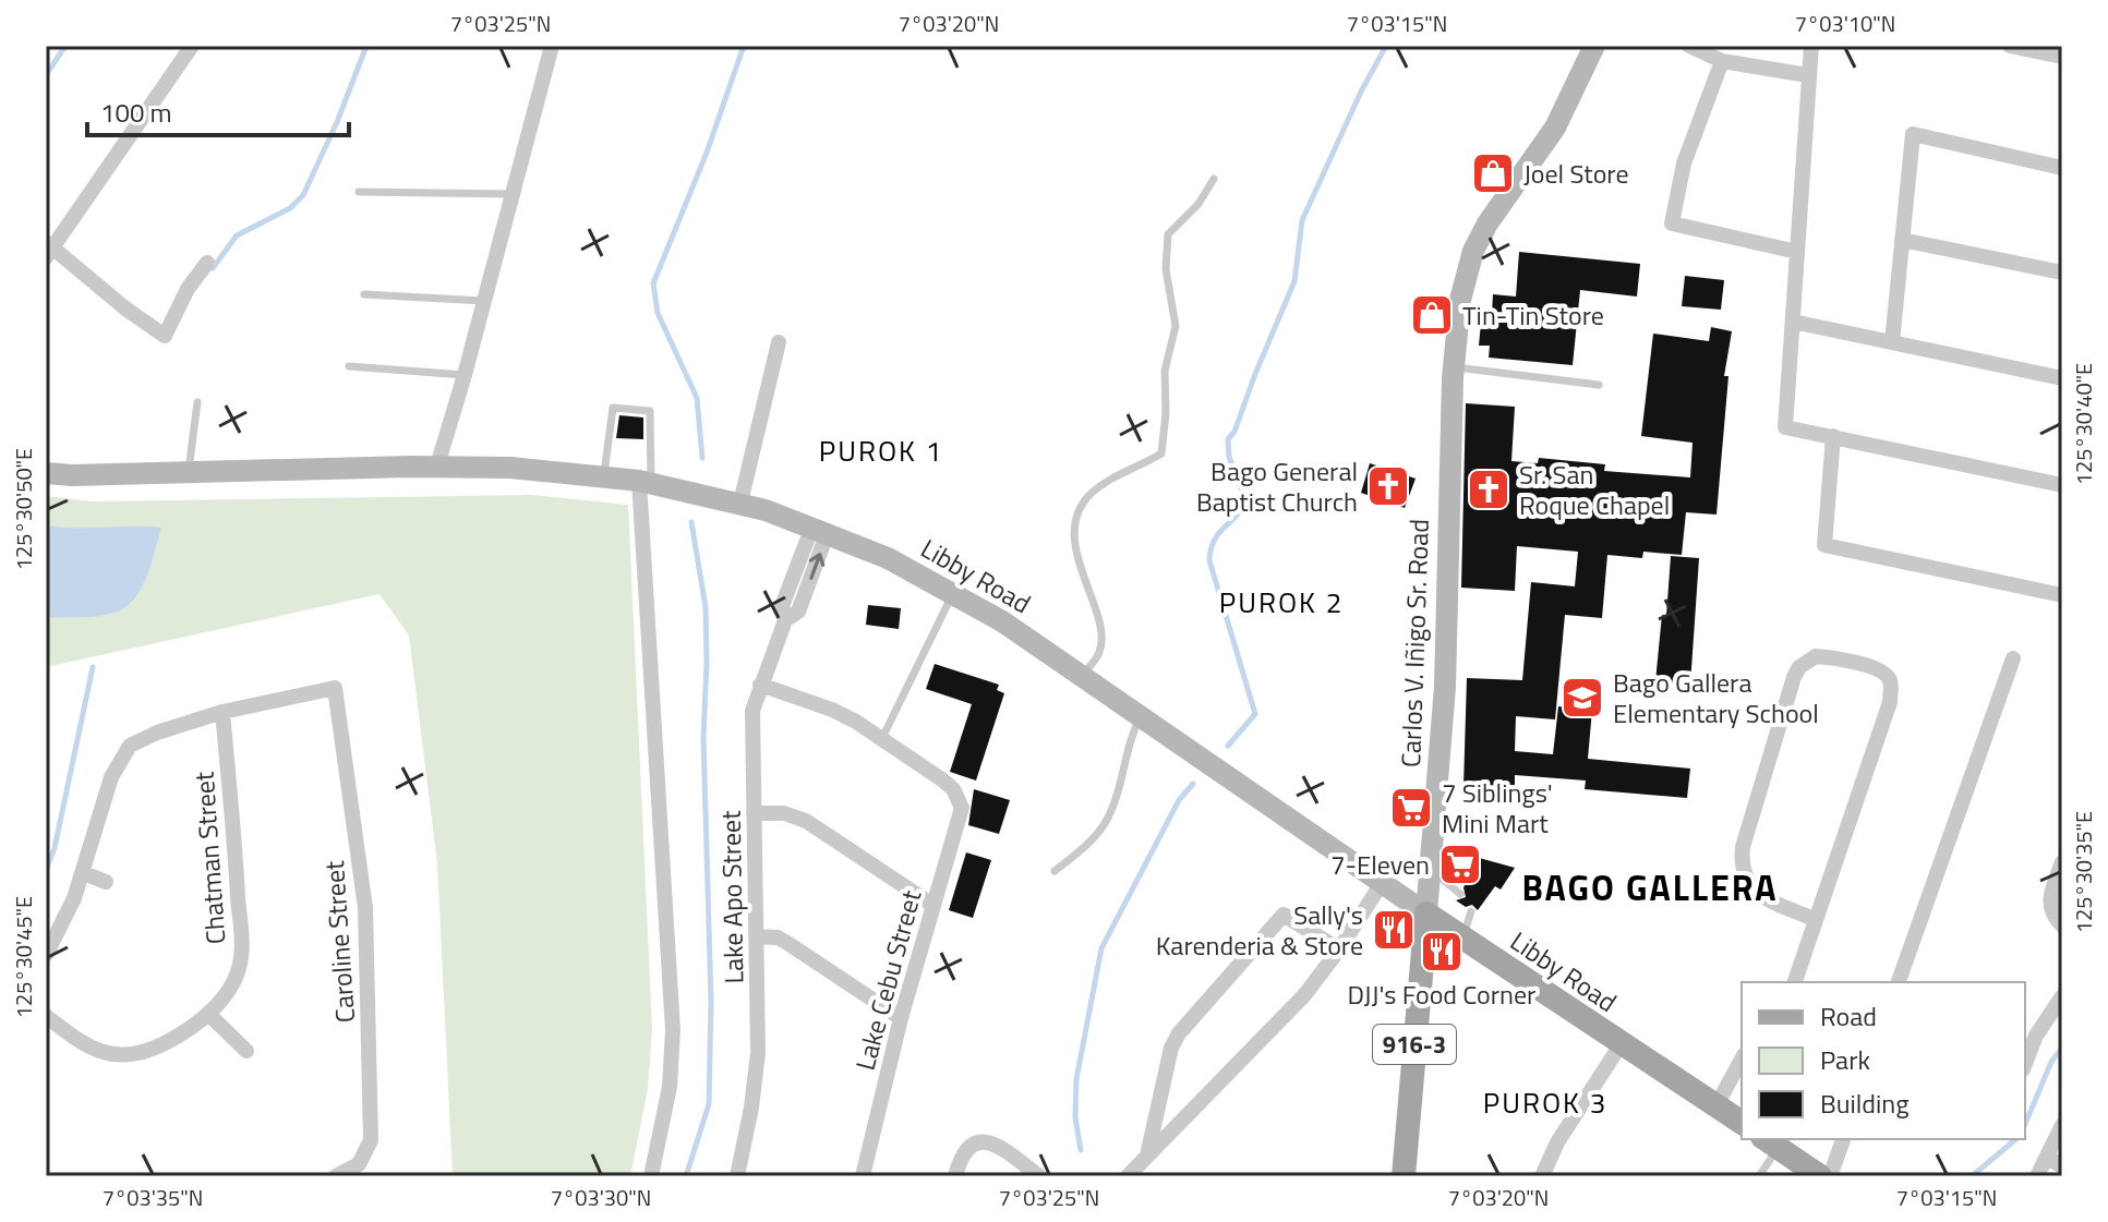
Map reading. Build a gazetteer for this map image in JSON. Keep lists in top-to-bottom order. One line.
{"streets":{"main road":["Libby Road","Carlos V. Iñigo Sr. Road","916-3"],"street":["Chatman Street","Lake Apo Street","Caroline Street","Lake Cebu Street"]},"crossings":[["Libby Road","Carlos V. Iñigo Sr. Road"],["Libby Road","Lake Apo Street"],["Libby Road","916-3"],["Carlos V. Iñigo Sr. Road","916-3"],["Chatman Street","Caroline Street"]],"districts":["PUROK 1","PUROK 2","BAGO GALLERA","PUROK 3"],"places":{"shop":["Joel Store","Tin-Tin Store"],"church":["Bago General Baptist Church","Sr. San Roque Chapel"],"school or university":["Bago Gallera Elementary School"],"supermarket":["7 Siblings' Mini Mart","7-Eleven"],"restaurant":["Sally's Karenderia & Store","DJJ's Food Corner"]},"legend":["Road","Park","Building"],"scale_bar":"100 m","coordinates":["7°03'25\"N","7°03'20\"N","7°03'15\"N","7°03'10\"N","125°30'40\"E","125°30'50\"E","125°30'35\"E","125°30'45\"E","7°03'35\"N","7°03'30\"N"]}
